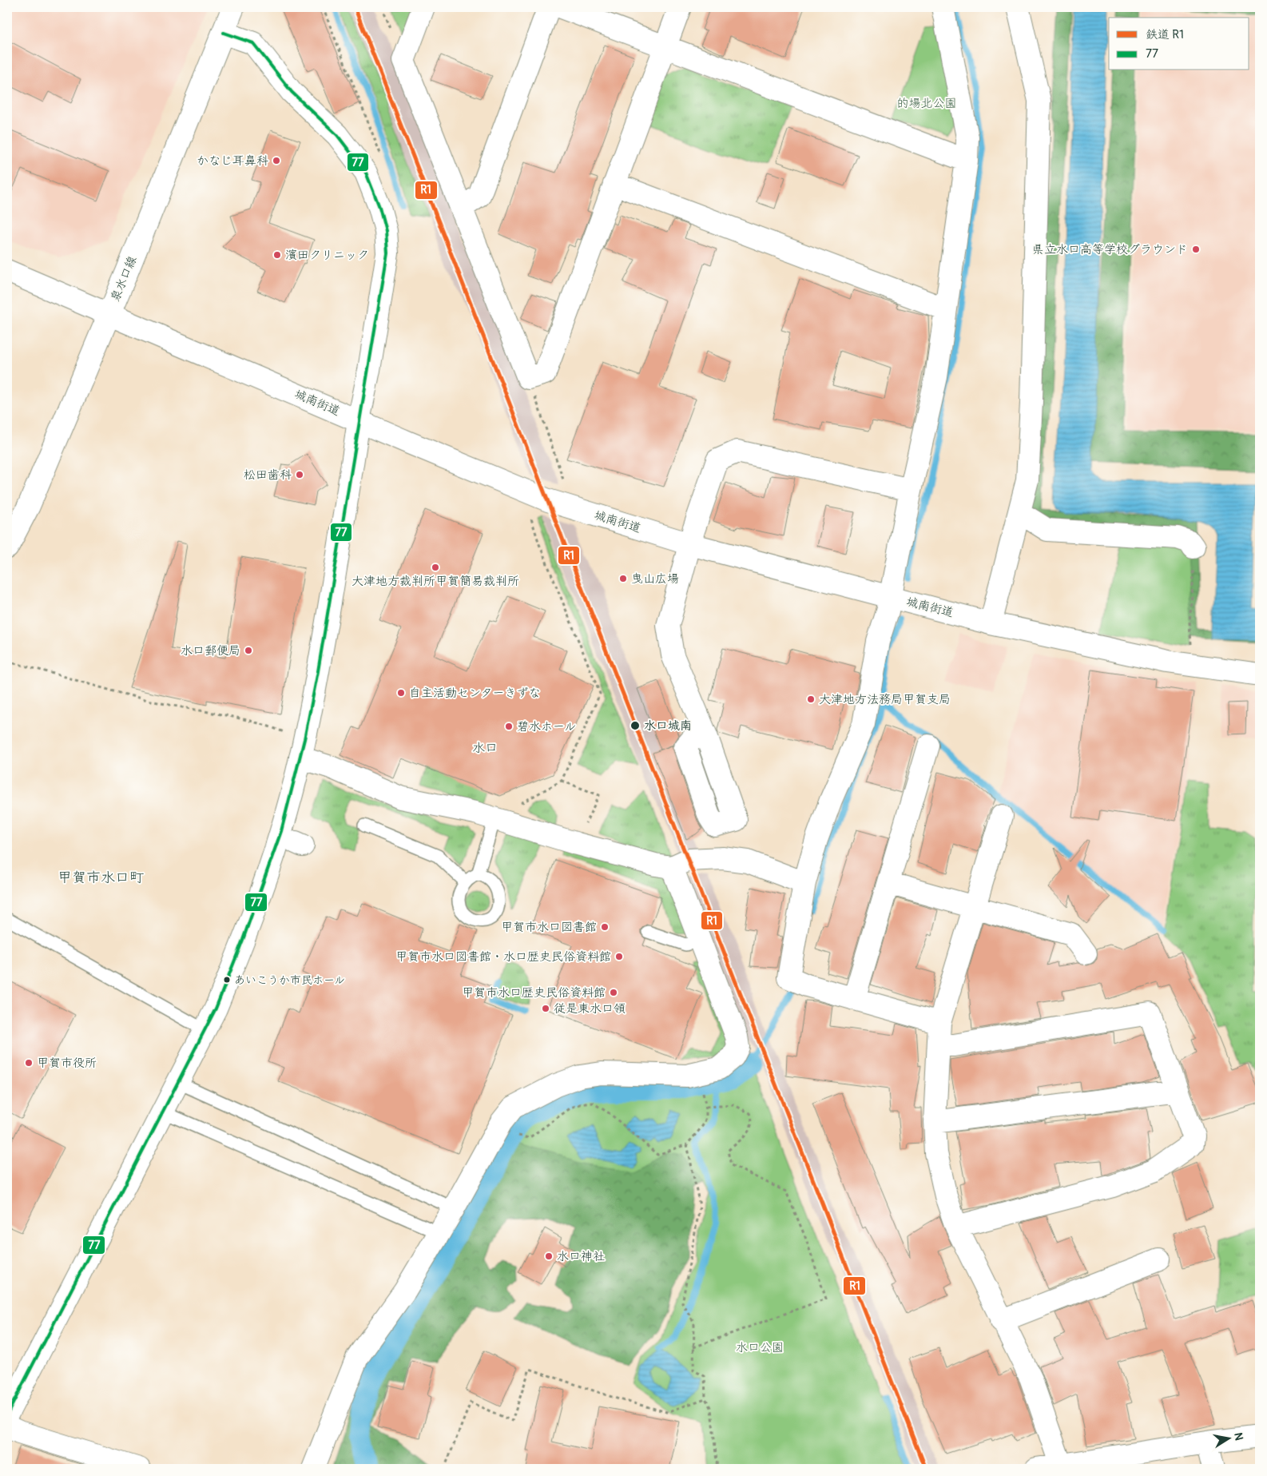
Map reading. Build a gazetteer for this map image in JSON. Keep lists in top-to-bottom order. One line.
{"streets":{"street":["泉水口線","城南街道"]},"crossings":[["泉水口線","城南街道"]],"districts":["水口","甲賀市水口町"],"parks":["的場北公園","水口公園"],"places":["かなじ耳鼻科","県立水口高等学校グラウンド","濱田クリニック","松田歯科","大津地方裁判所甲賀簡易裁判所","曳山広場","水口郵便局","自主活動センターきずな","大津地方法務局甲賀支局","水口城南","碧水ホール","甲賀市水口図書館","甲賀市水口図書館・水口歴史民俗資料館","あいこうか市民ホール","甲賀市水口歴史民俗資料館","従是東水口領","甲賀市役所","水口神社"],"lines":["rail line R1","transit line 77"],"legend":["鉄道 R1","77"],"north":"right"}
